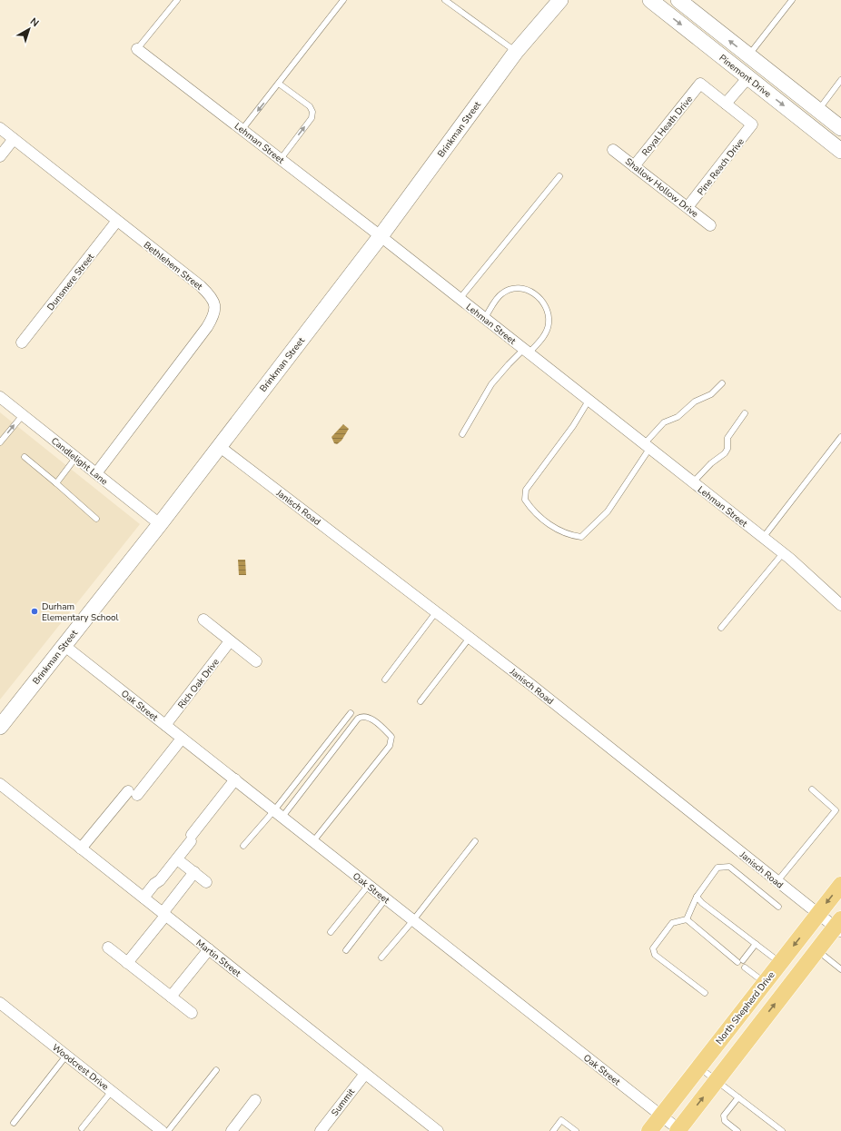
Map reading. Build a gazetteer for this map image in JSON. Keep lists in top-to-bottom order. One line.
{"streets":{"main road":["North Shepherd Drive"],"street":["Pinemont Drive","Royal Heath Drive","Brinkman Street","Lehman Street","Pine Reach Drive","Shallow Hollow Drive","Bethlehem Street","Dunsmere Street","Candlelight Lane","Janisch Road","Rich Oak Drive","Oak Street","Martin Street","Woodcrest Drive","Summit"]},"crossings":[["Royal Heath Drive","Pine Reach Drive"],["Royal Heath Drive","Shallow Hollow Drive"],["Brinkman Street","Lehman Street"],["Brinkman Street","Candlelight Lane"],["Brinkman Street","Janisch Road"],["Brinkman Street","Oak Street"],["Pine Reach Drive","Shallow Hollow Drive"],["Bethlehem Street","Dunsmere Street"],["Bethlehem Street","Candlelight Lane"],["Janisch Road","North Shepherd Drive"],["Rich Oak Drive","Oak Street"],["Oak Street","North Shepherd Drive"],["Martin Street","Summit"]],"places":["Durham Elementary School"],"north":"top right"}
